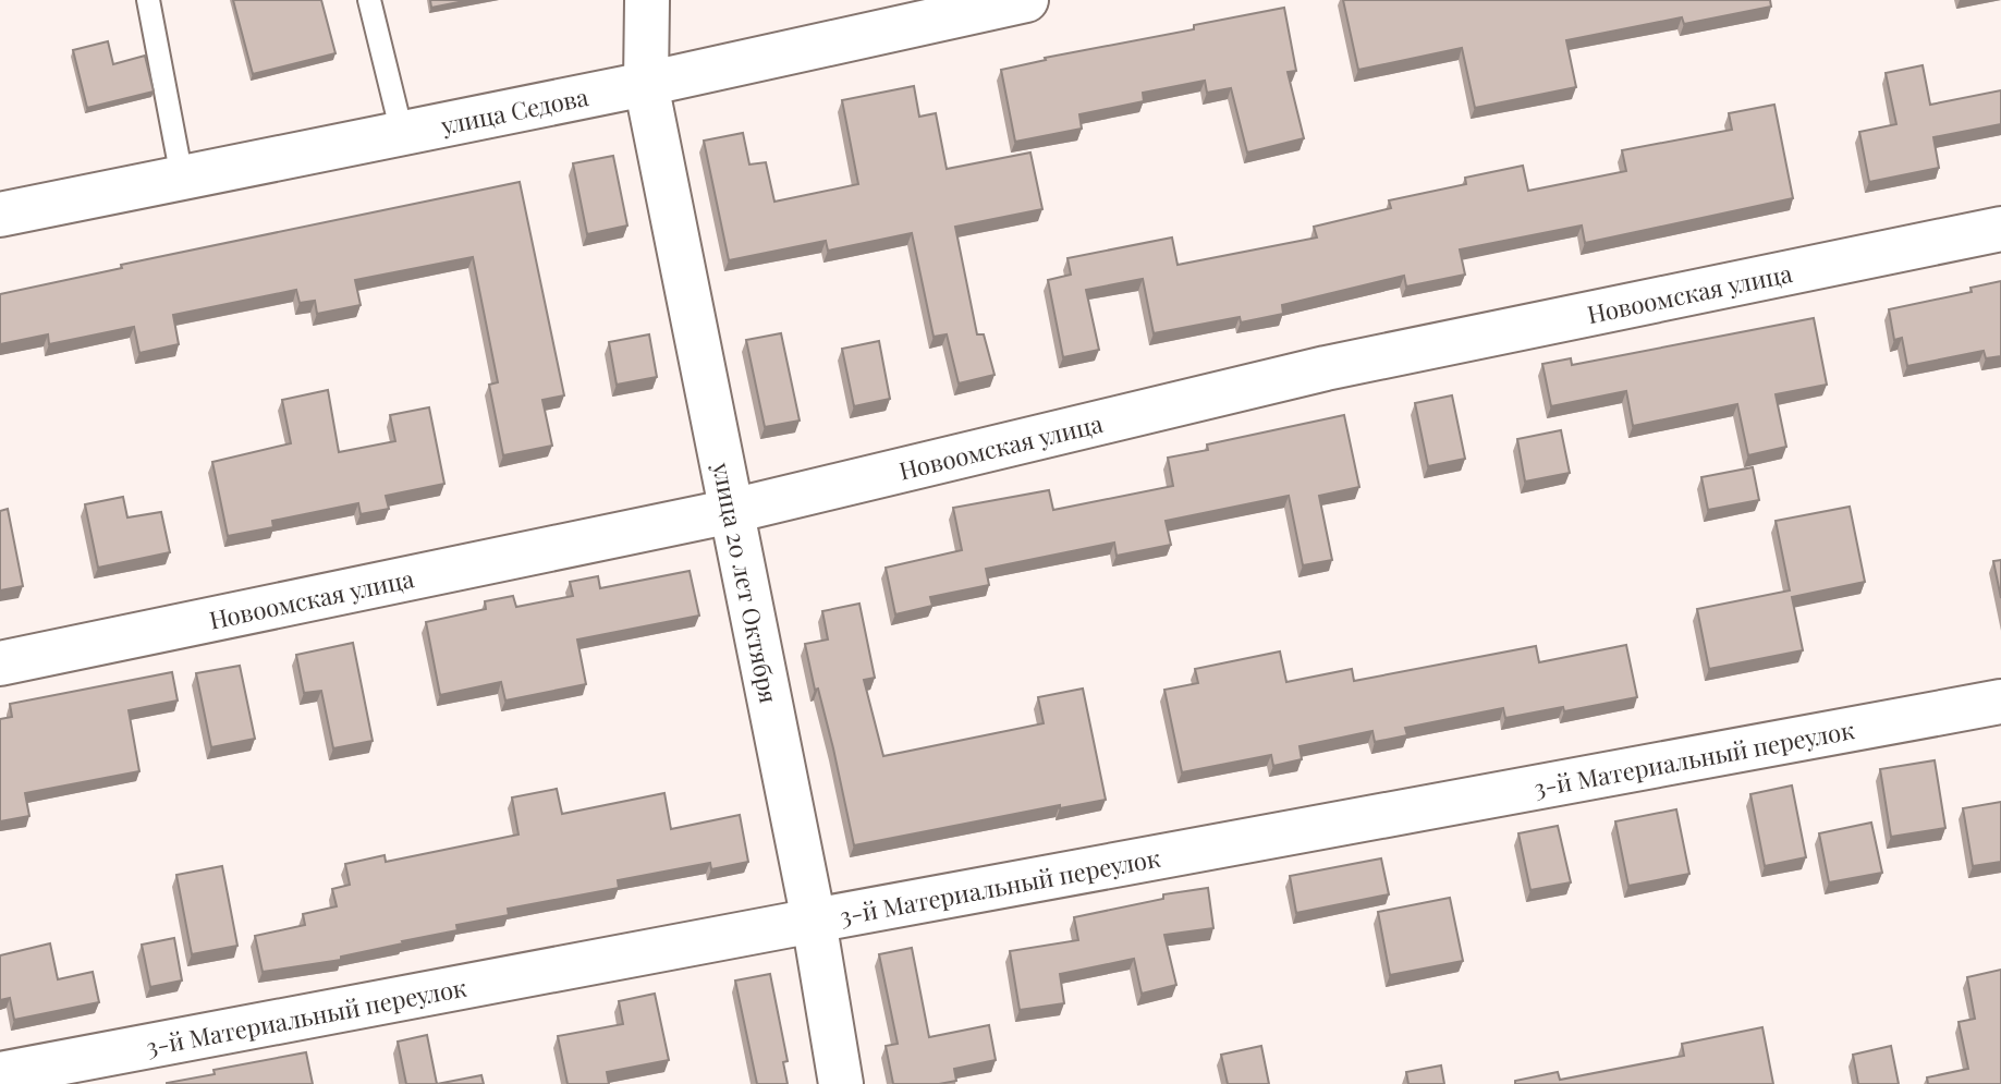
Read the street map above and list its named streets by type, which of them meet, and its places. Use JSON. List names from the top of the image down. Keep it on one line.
{"streets":{"street":["улица Седова","Новоомская улица","улица 20 лет Октября","3-й Материальный переулок"]},"crossings":[["улица Седова","улица 20 лет Октября"],["Новоомская улица","улица 20 лет Октября"],["улица 20 лет Октября","3-й Материальный переулок"]]}
